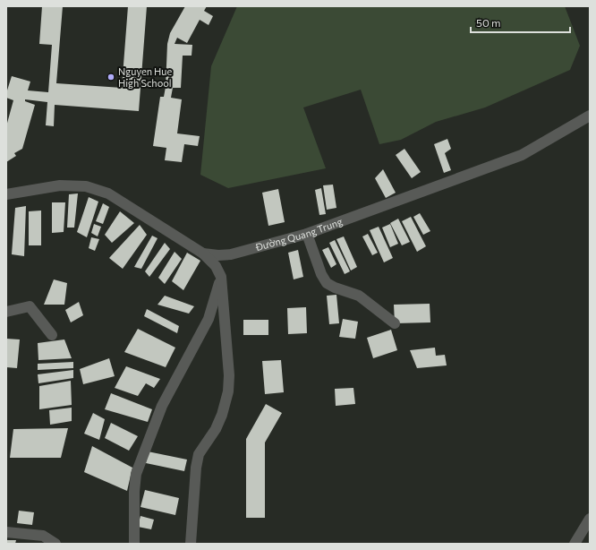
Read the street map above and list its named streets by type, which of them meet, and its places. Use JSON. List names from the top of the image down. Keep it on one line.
{"streets":{"street":["Đường Quang Trung"]},"places":["Nguyen Hue High School"],"scale_bar":"50 m"}
